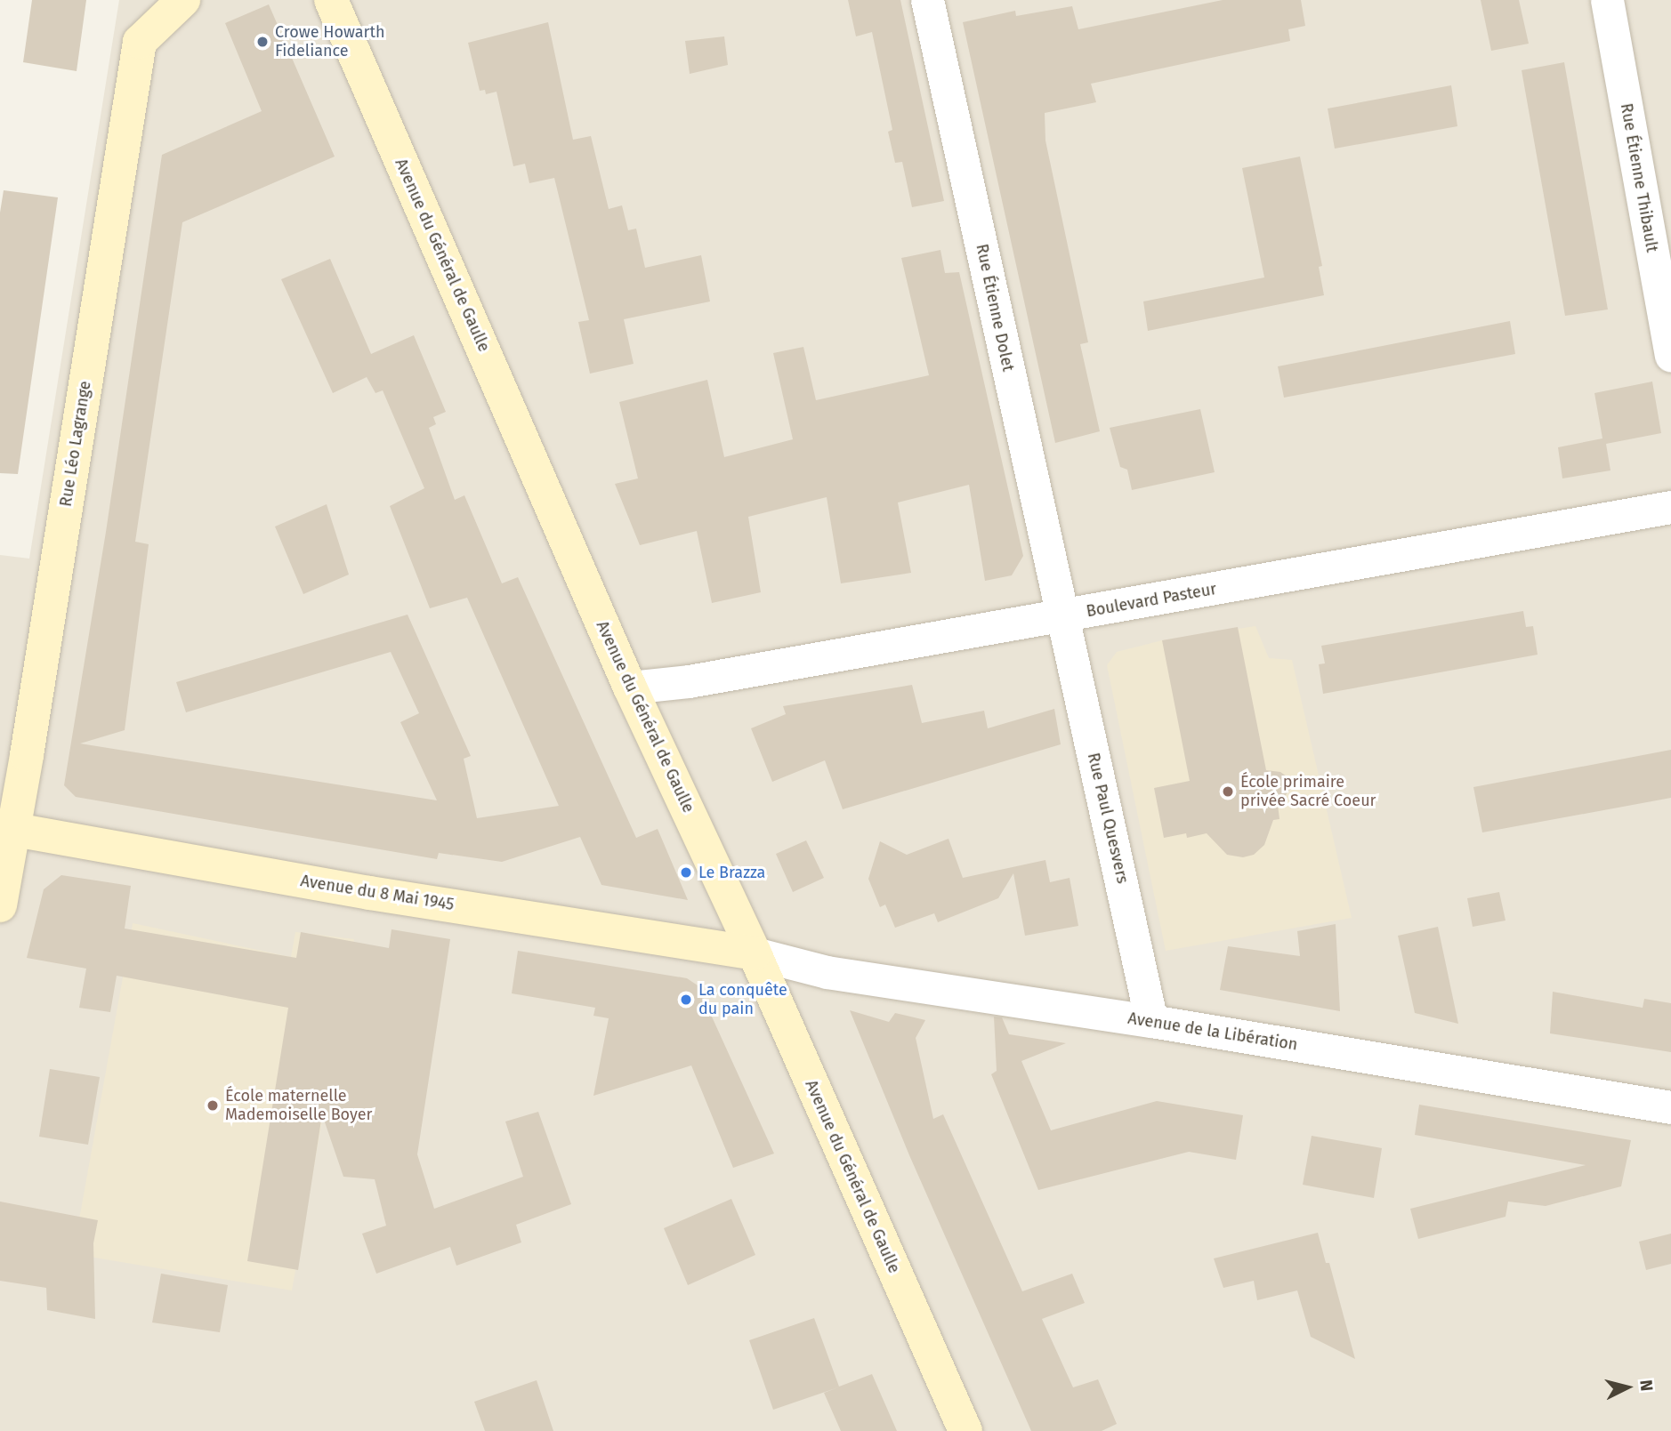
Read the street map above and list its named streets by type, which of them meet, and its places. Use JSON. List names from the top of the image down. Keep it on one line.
{"streets":{"main road":["Avenue du Général de Gaulle","Rue Léo Lagrange","Avenue du 8 Mai 1945"],"street":["Rue Étienne Thibault","Rue Étienne Dolet","Boulevard Pasteur","Rue Paul Quesvers","Avenue de la Libération"]},"crossings":[["Avenue du Général de Gaulle","Boulevard Pasteur"],["Avenue du Général de Gaulle","Avenue du 8 Mai 1945"],["Avenue du Général de Gaulle","Avenue de la Libération"],["Rue Étienne Dolet","Boulevard Pasteur"],["Rue Étienne Dolet","Rue Paul Quesvers"],["Rue Léo Lagrange","Avenue du 8 Mai 1945"],["Boulevard Pasteur","Rue Paul Quesvers"],["Rue Paul Quesvers","Avenue de la Libération"],["Avenue du 8 Mai 1945","Avenue de la Libération"]],"places":["Crowe Howarth Fideliance","École primaire privée Sacré Coeur","Le Brazza","La conquête du pain","École maternelle Mademoiselle Boyer"],"north":"right"}
